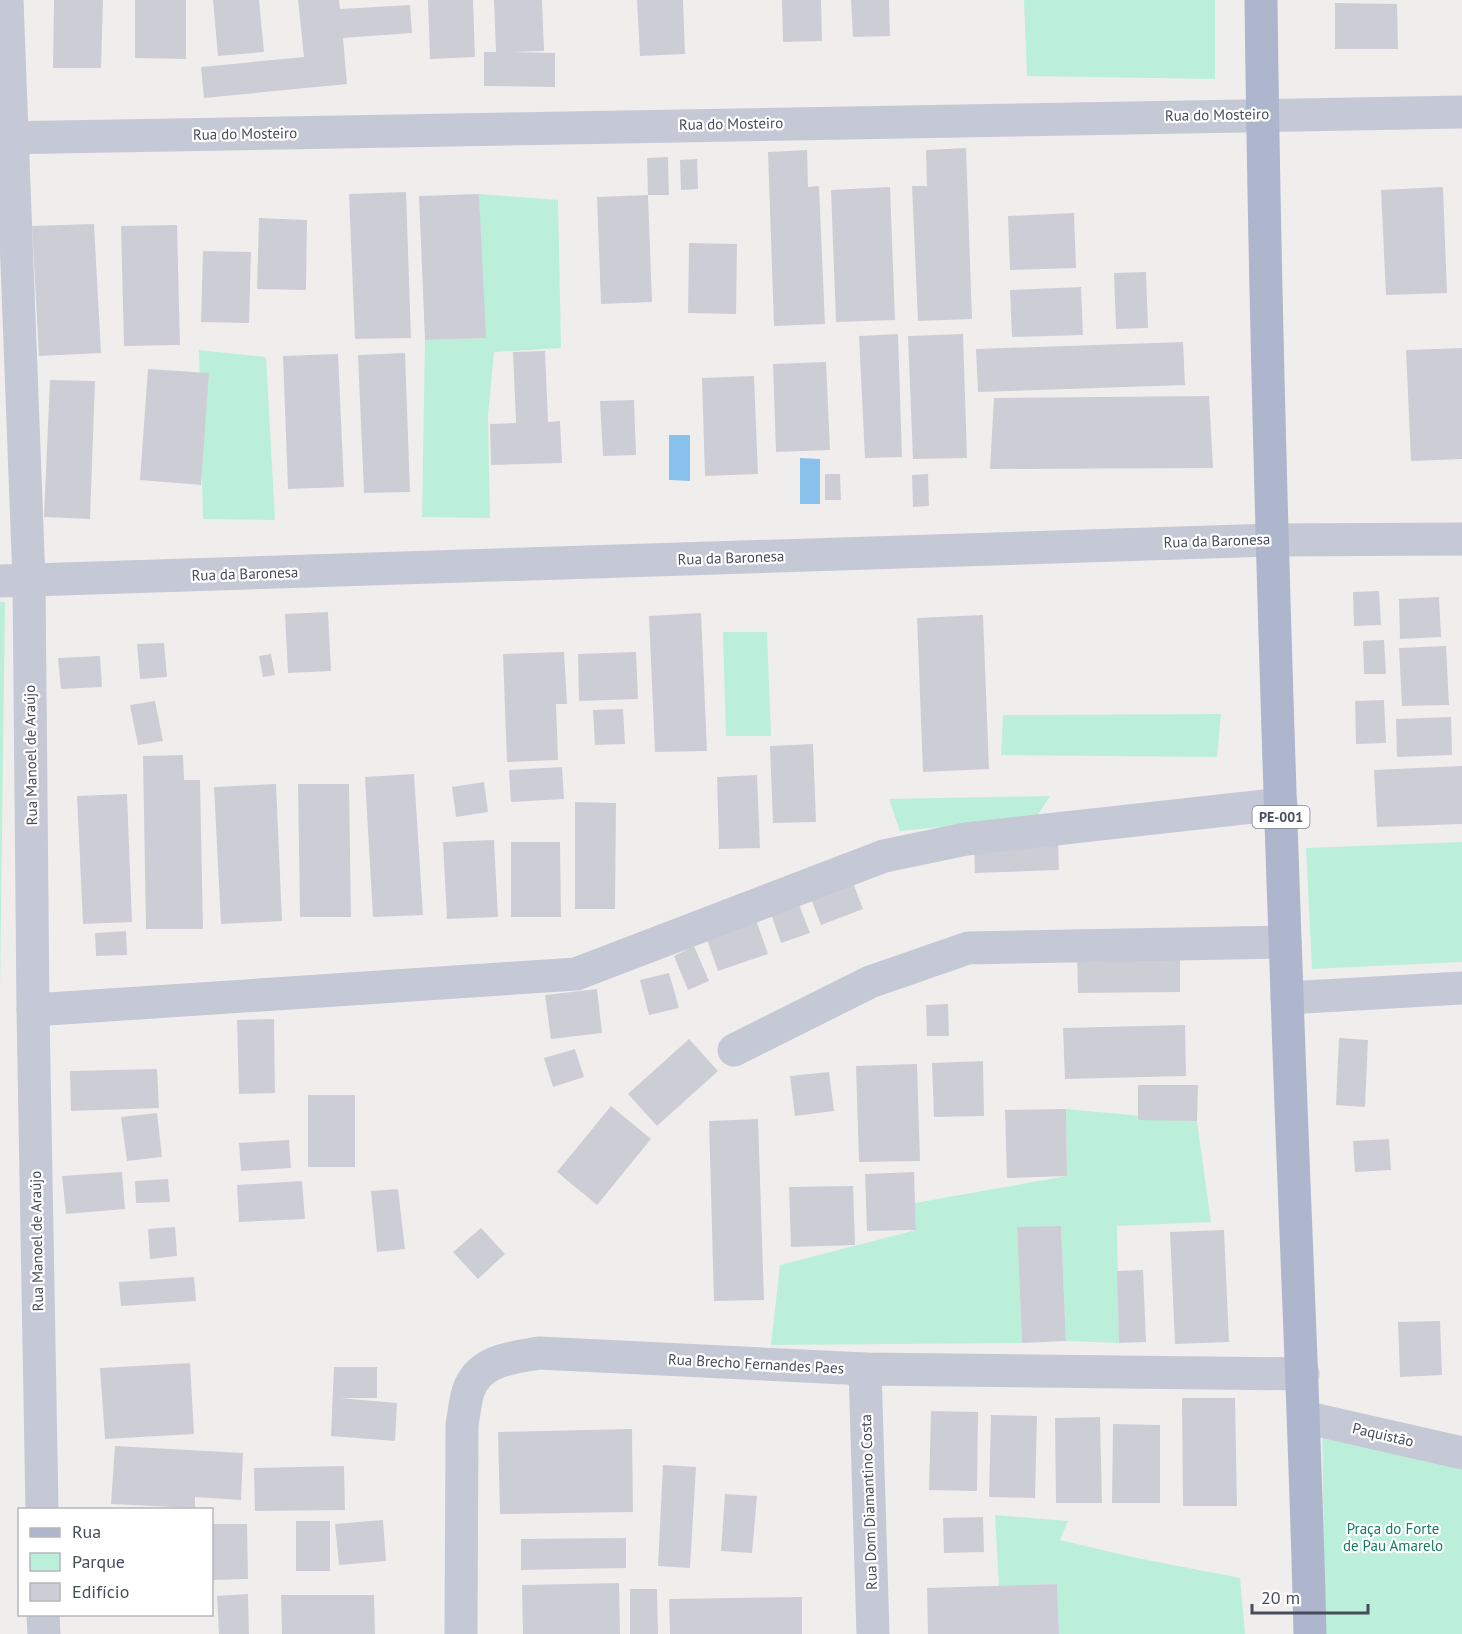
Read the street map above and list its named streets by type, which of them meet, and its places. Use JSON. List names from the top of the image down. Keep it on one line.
{"streets":{"main road":["PE-001"],"street":["Rua do Mosteiro","Rua da Baronesa","Rua Manoel de Araújo","Rua Brecho Fernandes Paes","Paquistão","Rua Dom Diamantino Costa"]},"crossings":[["Rua do Mosteiro","Rua Manoel de Araújo"],["Rua do Mosteiro","PE-001"],["Rua da Baronesa","Rua Manoel de Araújo"],["Rua da Baronesa","PE-001"],["PE-001","Rua Brecho Fernandes Paes"],["PE-001","Paquistão"],["Rua Brecho Fernandes Paes","Rua Dom Diamantino Costa"]],"parks":["Praça do Forte de Pau Amarelo"],"legend":["Rua","Parque","Edifício"],"scale_bar":"20 m"}
